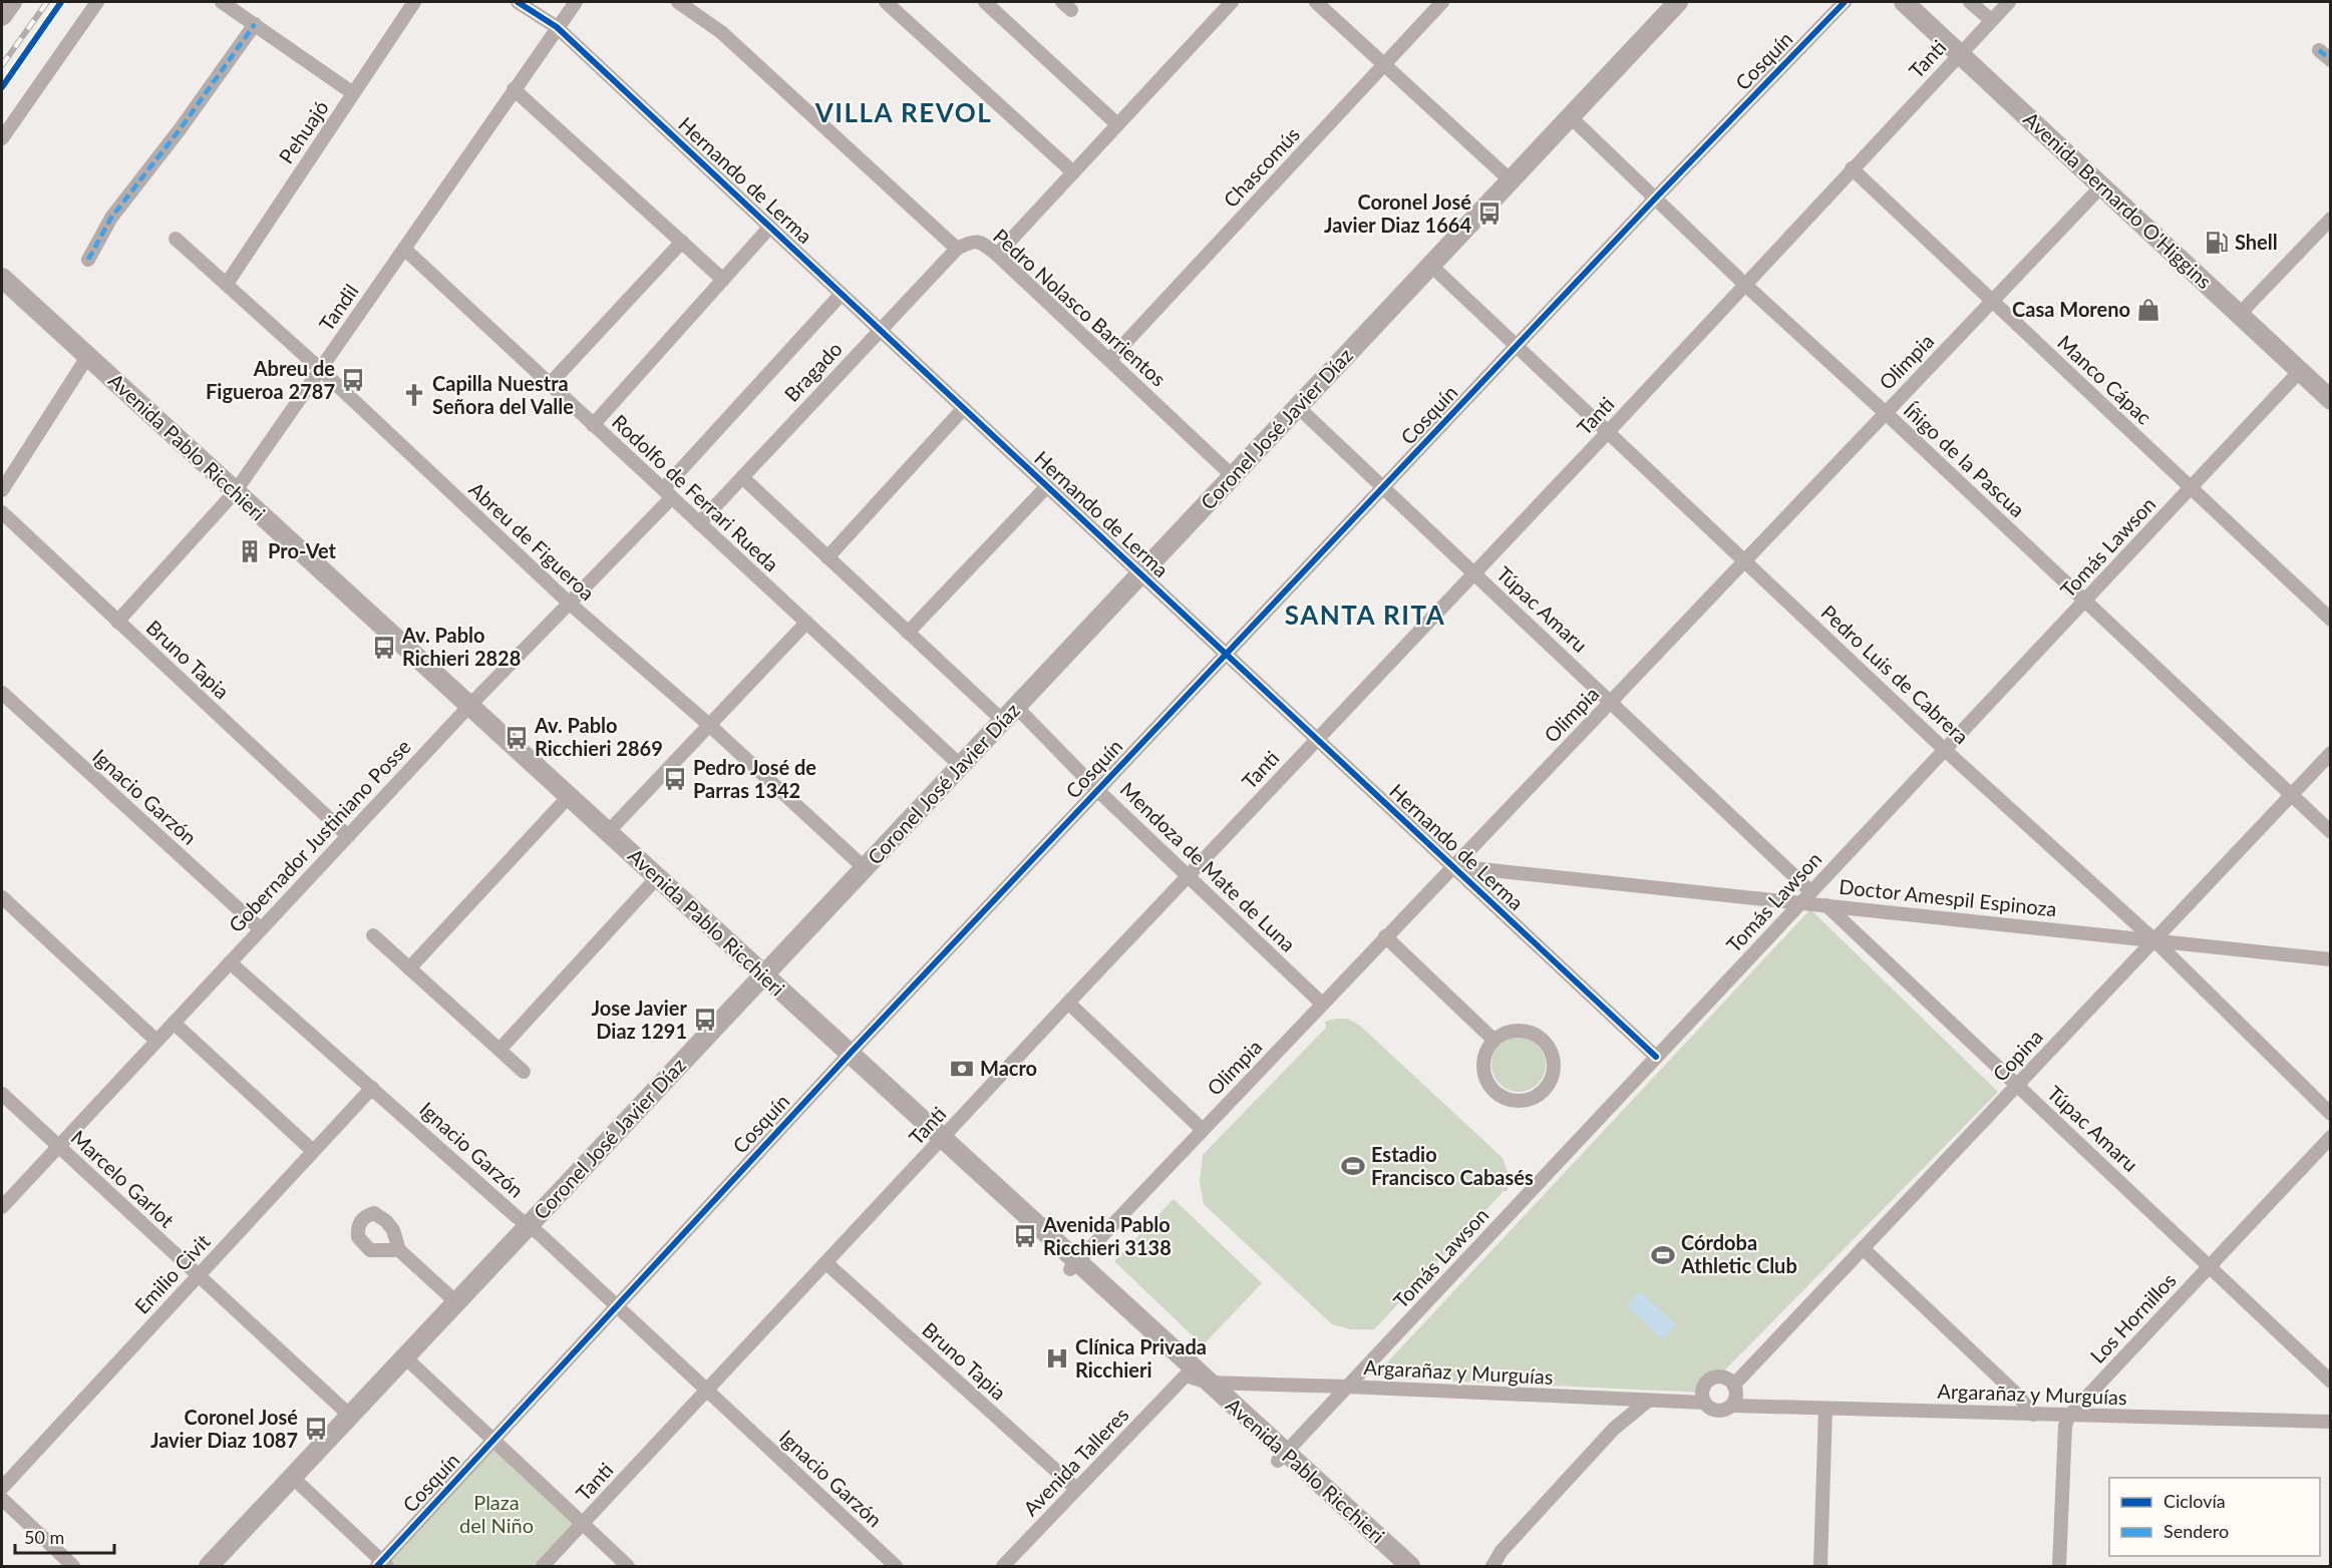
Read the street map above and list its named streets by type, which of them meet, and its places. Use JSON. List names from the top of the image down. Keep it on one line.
{"streets":{"main road":["Avenida Bernardo O'Higgins","Coronel José Javier Díaz","Avenida Pablo Ricchieri"],"street":["Tanti","Cosquín","Pehuajó","Chascomús","Hernando de Lerma","Tandil","Pedro Nolasco Barrientos","Olimpia","Bragado","Manco Cápac","Íñigo de la Pascua","Rodolfo de Ferrari Rueda","Abreu de Figueroa","Tomás Lawson","Túpac Amaru","Bruno Tapia","Pedro Luis de Cabrera","Ignacio Garzón","Gobernador Justiniano Posse","Mendoza de Mate de Luna","Doctor Amespil Espinoza","Copina","Marcelo Garlot","Emilio Civit","Los Hornillos","Argarañaz y Murguías","Avenida Talleres"]},"crossings":[["Tanti","Hernando de Lerma"],["Tanti","Avenida Bernardo O'Higgins"],["Tanti","Manco Cápac"],["Tanti","Avenida Pablo Ricchieri"],["Tanti","Íñigo de la Pascua"],["Tanti","Túpac Amaru"],["Tanti","Bruno Tapia"],["Tanti","Pedro Luis de Cabrera"],["Tanti","Ignacio Garzón"],["Tanti","Mendoza de Mate de Luna"],["Cosquín","Hernando de Lerma"],["Cosquín","Avenida Pablo Ricchieri"],["Cosquín","Íñigo de la Pascua"],["Cosquín","Túpac Amaru"],["Cosquín","Pedro Luis de Cabrera"],["Cosquín","Ignacio Garzón"],["Cosquín","Mendoza de Mate de Luna"],["Pehuajó","Abreu de Figueroa"],["Chascomús","Pedro Nolasco Barrientos"],["Hernando de Lerma","Tandil"],["Hernando de Lerma","Olimpia"],["Hernando de Lerma","Bragado"],["Hernando de Lerma","Coronel José Javier Díaz"],["Hernando de Lerma","Tomás Lawson"],["Hernando de Lerma","Gobernador Justiniano Posse"],["Hernando de Lerma","Doctor Amespil Espinoza"],["Avenida Bernardo O'Higgins","Olimpia"],["Avenida Bernardo O'Higgins","Tomás Lawson"],["Tandil","Avenida Pablo Ricchieri"],["Tandil","Rodolfo de Ferrari Rueda"],["Tandil","Abreu de Figueroa"],["Tandil","Bruno Tapia"],["Pedro Nolasco Barrientos","Bragado"],["Pedro Nolasco Barrientos","Coronel José Javier Díaz"],["Olimpia","Manco Cápac"],["Olimpia","Avenida Pablo Ricchieri"],["Olimpia","Íñigo de la Pascua"],["Olimpia","Túpac Amaru"],["Olimpia","Pedro Luis de Cabrera"],["Olimpia","Mendoza de Mate de Luna"],["Olimpia","Doctor Amespil Espinoza"],["Bragado","Rodolfo de Ferrari Rueda"],["Bragado","Mendoza de Mate de Luna"],["Manco Cápac","Tomás Lawson"],["Coronel José Javier Díaz","Avenida Pablo Ricchieri"],["Coronel José Javier Díaz","Íñigo de la Pascua"],["Coronel José Javier Díaz","Rodolfo de Ferrari Rueda"],["Coronel José Javier Díaz","Abreu de Figueroa"],["Coronel José Javier Díaz","Túpac Amaru"],["Coronel José Javier Díaz","Pedro Luis de Cabrera"],["Coronel José Javier Díaz","Ignacio Garzón"],["Coronel José Javier Díaz","Mendoza de Mate de Luna"],["Coronel José Javier Díaz","Marcelo Garlot"],["Avenida Pablo Ricchieri","Tomás Lawson"],["Avenida Pablo Ricchieri","Gobernador Justiniano Posse"],["Avenida Pablo Ricchieri","Argarañaz y Murguías"],["Avenida Pablo Ricchieri","Avenida Talleres"],["Íñigo de la Pascua","Tomás Lawson"],["Íñigo de la Pascua","Copina"],["Rodolfo de Ferrari Rueda","Gobernador Justiniano Posse"],["Abreu de Figueroa","Gobernador Justiniano Posse"],["Tomás Lawson","Túpac Amaru"],["Tomás Lawson","Pedro Luis de Cabrera"],["Tomás Lawson","Doctor Amespil Espinoza"],["Tomás Lawson","Argarañaz y Murguías"],["Túpac Amaru","Doctor Amespil Espinoza"],["Túpac Amaru","Copina"],["Túpac Amaru","Los Hornillos"],["Bruno Tapia","Gobernador Justiniano Posse"],["Bruno Tapia","Avenida Talleres"],["Pedro Luis de Cabrera","Doctor Amespil Espinoza"],["Pedro Luis de Cabrera","Copina"],["Ignacio Garzón","Gobernador Justiniano Posse"],["Ignacio Garzón","Emilio Civit"],["Gobernador Justiniano Posse","Marcelo Garlot"],["Doctor Amespil Espinoza","Copina"],["Copina","Argarañaz y Murguías"],["Marcelo Garlot","Emilio Civit"],["Los Hornillos","Argarañaz y Murguías"]],"districts":["VILLA REVOL","SANTA RITA"],"parks":["Plaza del Niño"],"places":{"bus stop":["Coronel José Javier Diaz 1664","Abreu de Figueroa 2787","Av. Pablo Richieri 2828","Av. Pablo Ricchieri 2869","Pedro José de Parras 1342","Jose Javier Diaz 1291","Avenida Pablo Ricchieri 3138","Coronel José Javier Diaz 1087"],"fuel station":["Shell"],"shop":["Casa Moreno"],"church":["Capilla Nuestra Señora del Valle"],"building":["Pro-Vet"],"bank":["Macro"],"sports":["Estadio Francisco Cabasés","Córdoba Athletic Club"],"hospital":["Clínica Privada Ricchieri"]},"legend":["Ciclovía","Sendero"],"scale_bar":"50 m"}
